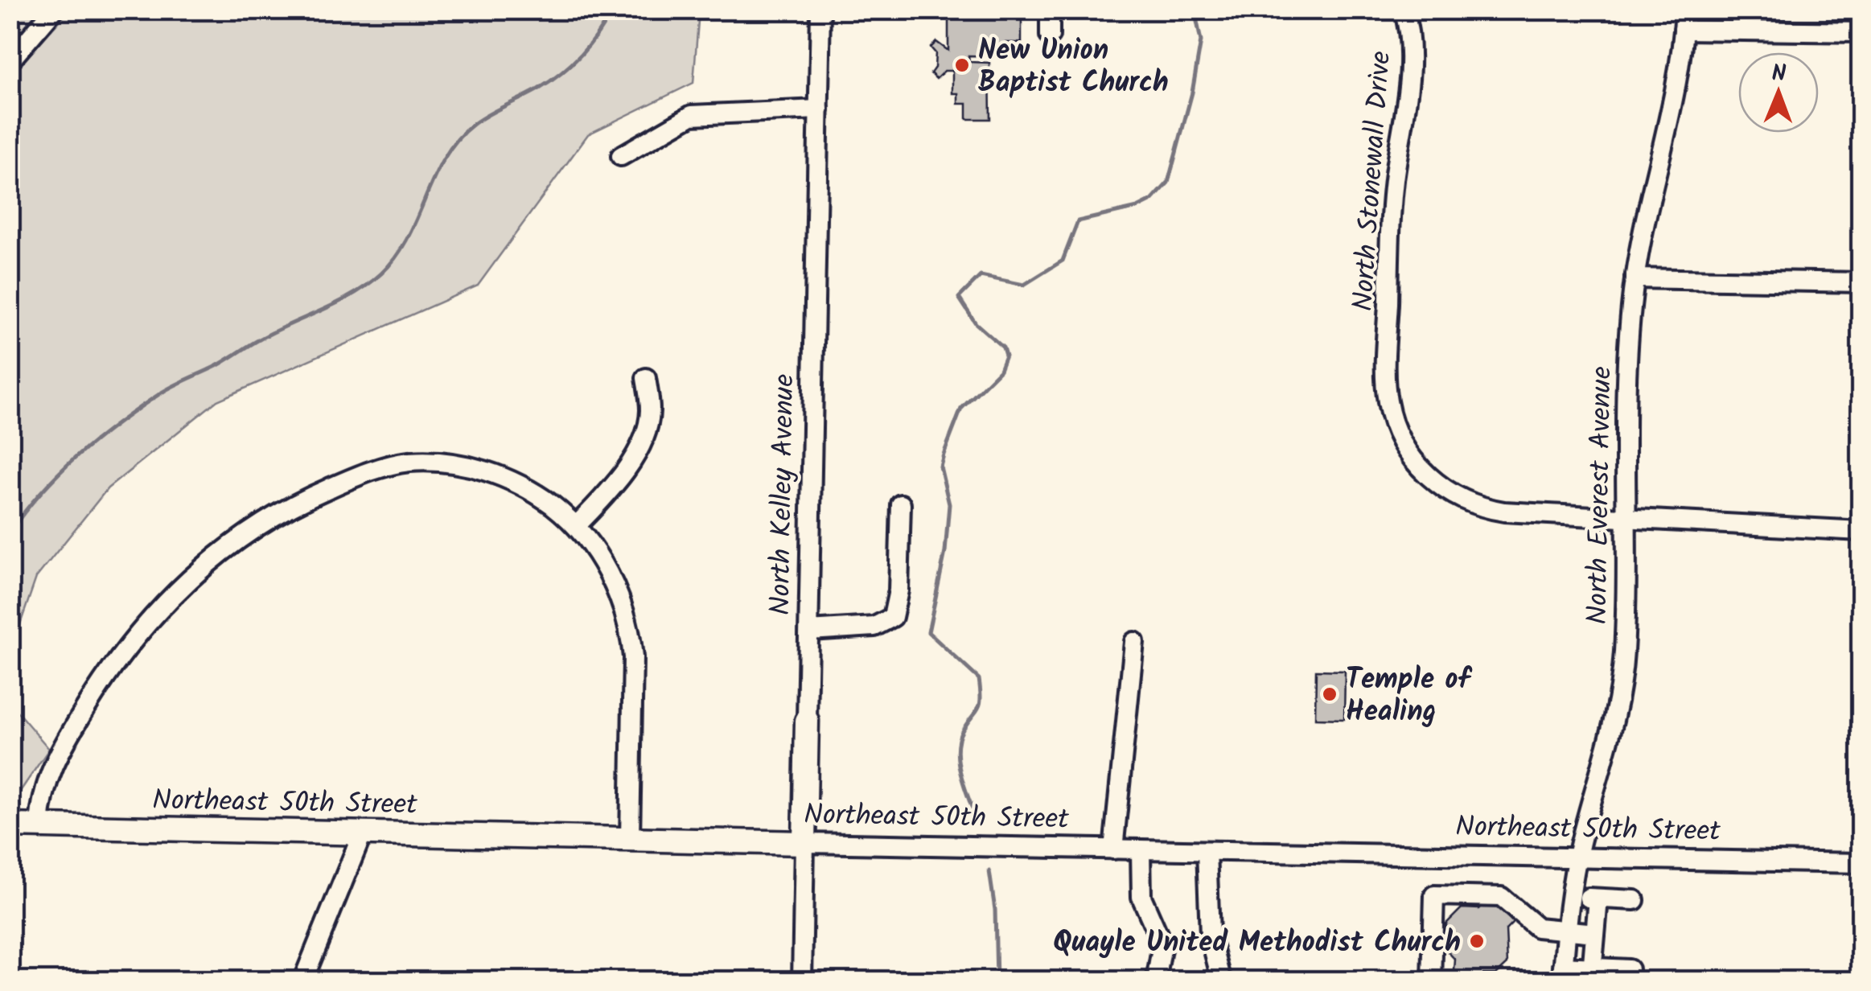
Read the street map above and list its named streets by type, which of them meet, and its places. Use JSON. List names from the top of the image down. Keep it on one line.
{"streets":{"main road":["North Kelley Avenue","Northeast 50th Street"],"street":["North Stonewall Drive","North Everest Avenue"]},"crossings":[["North Stonewall Drive","North Everest Avenue"],["North Kelley Avenue","Northeast 50th Street"],["North Everest Avenue","Northeast 50th Street"]],"places":["New Union Baptist Church","Temple of Healing","Quayle United Methodist Church"],"north":"top"}
